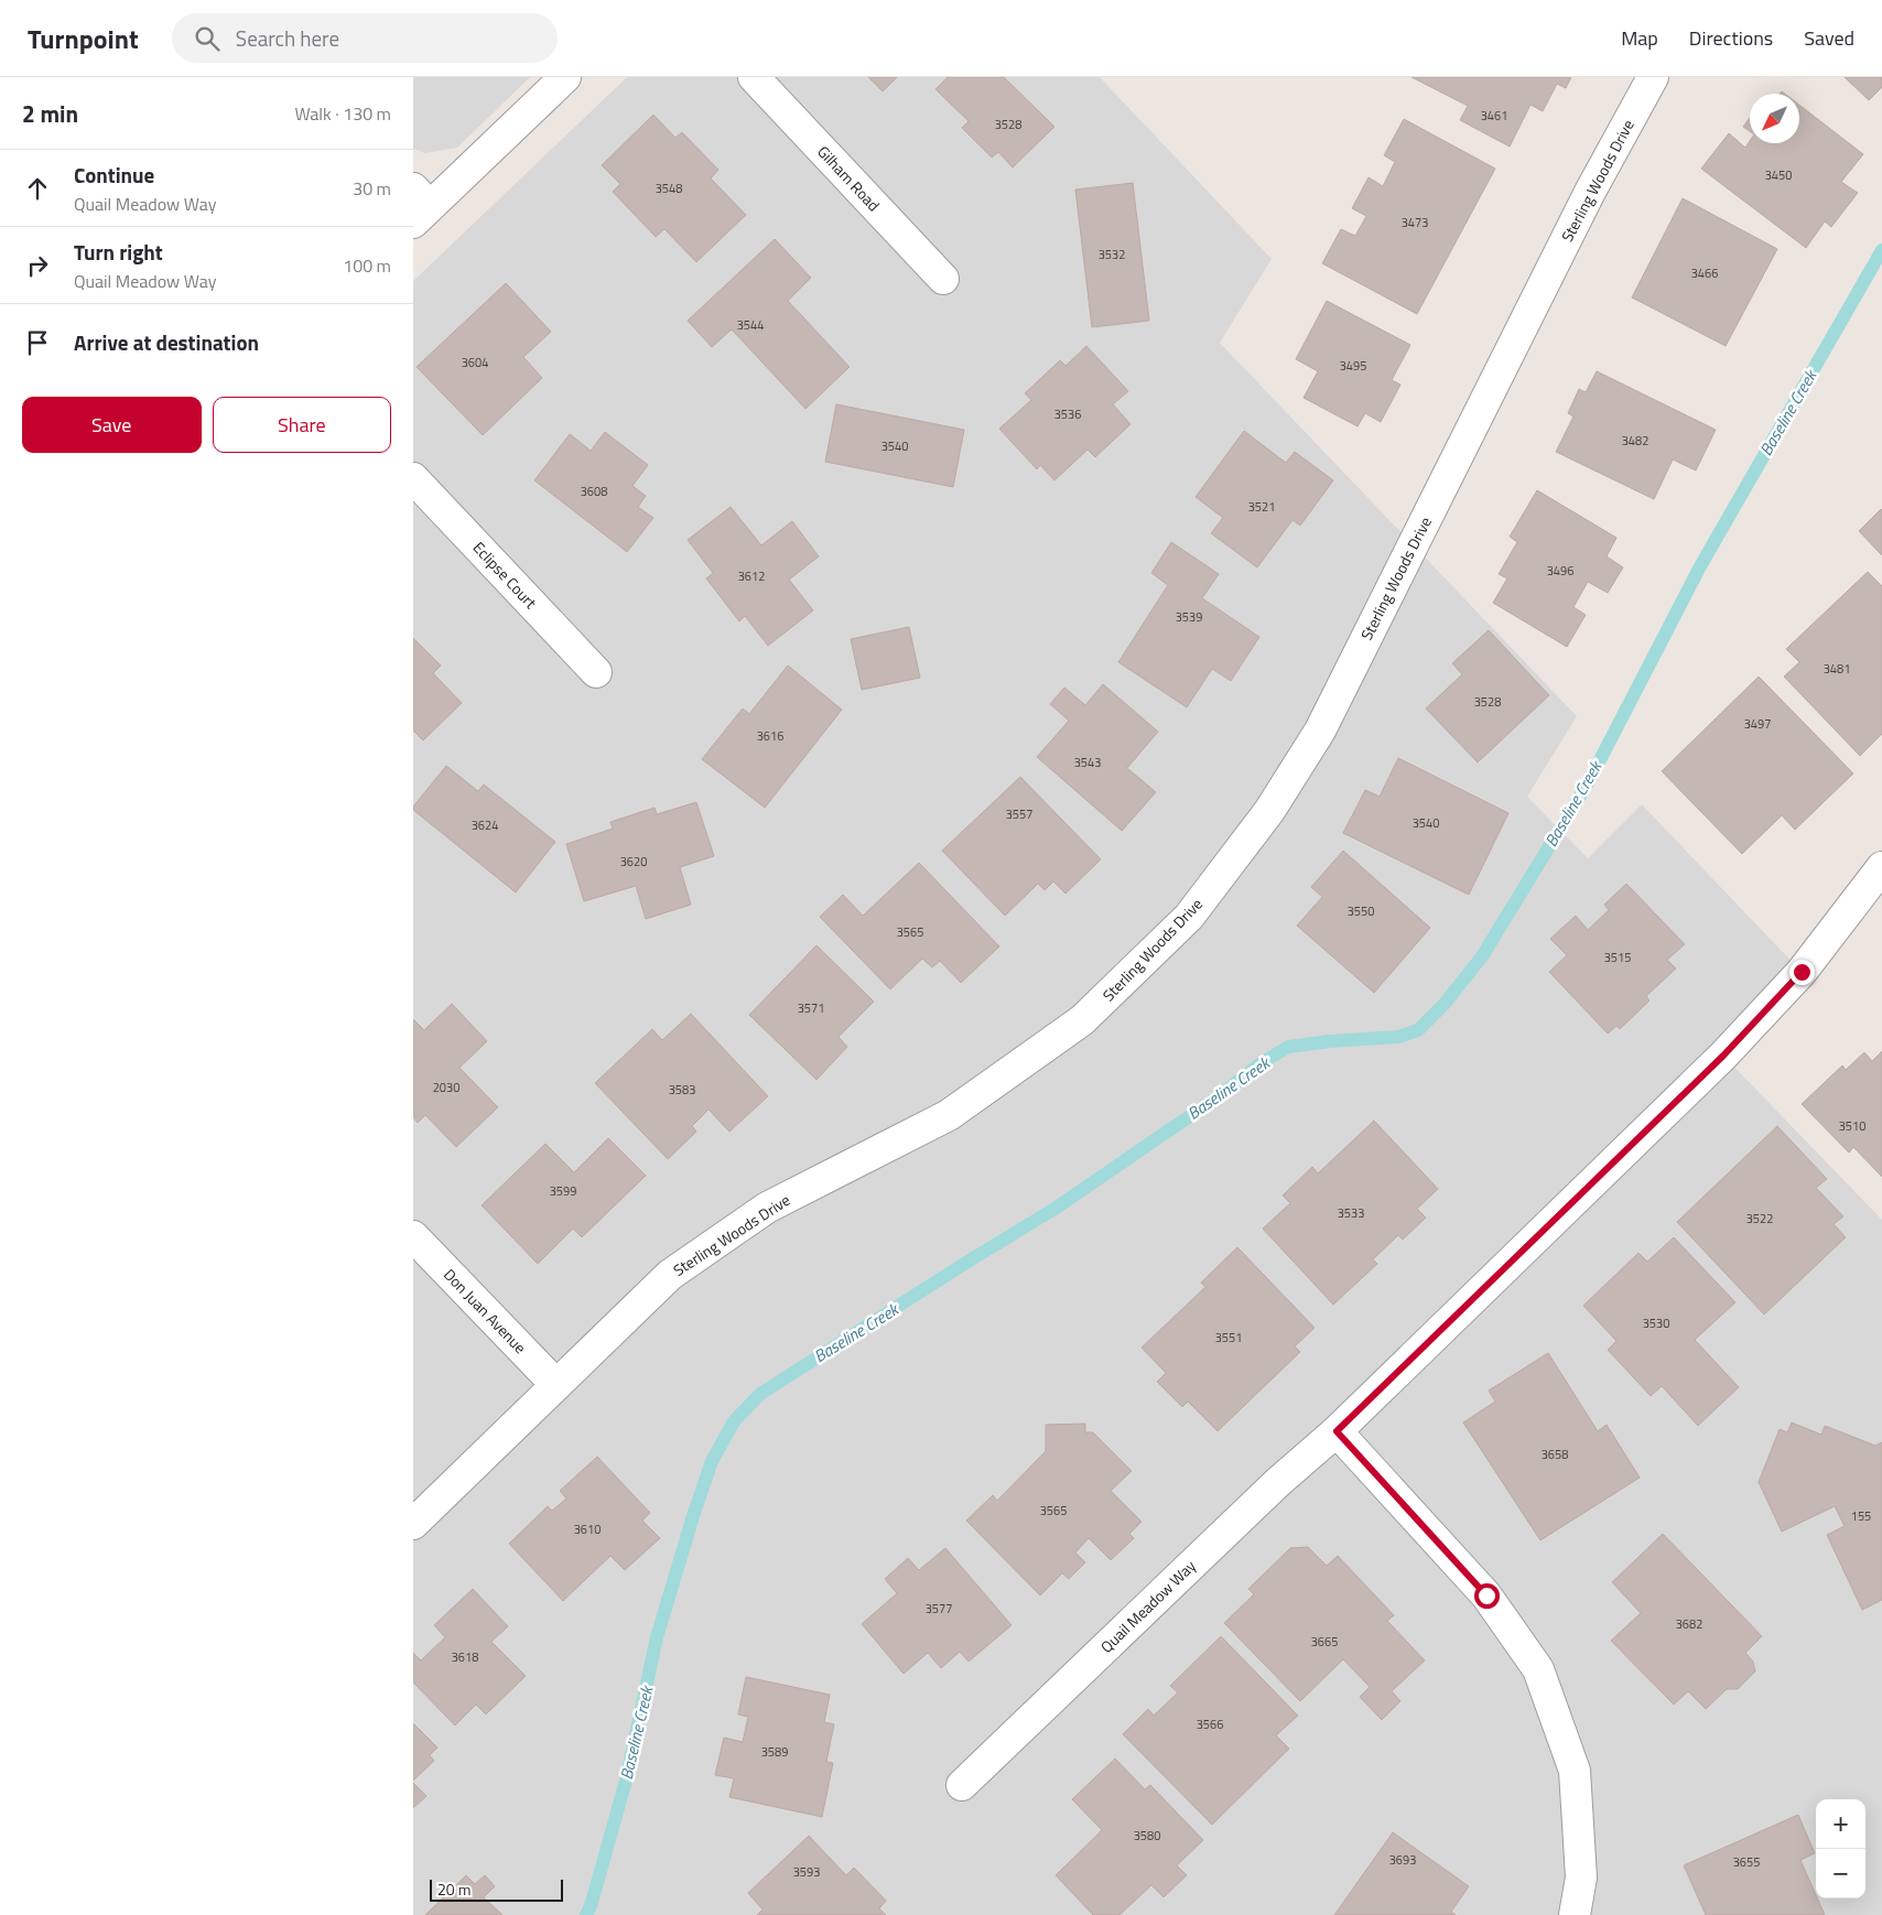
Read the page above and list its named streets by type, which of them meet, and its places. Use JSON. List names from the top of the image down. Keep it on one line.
{"streets":{"street":["Gilham Road","Sterling Woods Drive","Eclipse Court","Don Juan Avenue","Quail Meadow Way"]},"crossings":[["Sterling Woods Drive","Don Juan Avenue"]],"water":["Baseline Creek"],"house_numbers":["3461","3528","3450","3548","3473","3532","3466","3544","3604","3495","3536","3482","3540","3608","3521","3496","3612","3539","3481","3528","3497","3616","3543","3557","3540","3624","3620","3550","3565","3515","3571","2030","3583","3510","3599","3533","3522","3530","3551","3658","3565","155","3610","3577","3682","3665","3618","3566","3589","3580","3693","3655","3593"],"scale_bar":"20 m","north":"bottom left","page":{"header":"Turnpoint","search":"Search here","nav":["Map","Directions","Saved"],"heading":["2 min","Walk · 130 m"],"list":[["Continue","Quail Meadow Way","30 m"],["Turn right","Quail Meadow Way","100 m"],"Arrive at destination"],"buttons":["Save","Share"],"map_buttons":["+","−"],"scale":"20 m"}}
